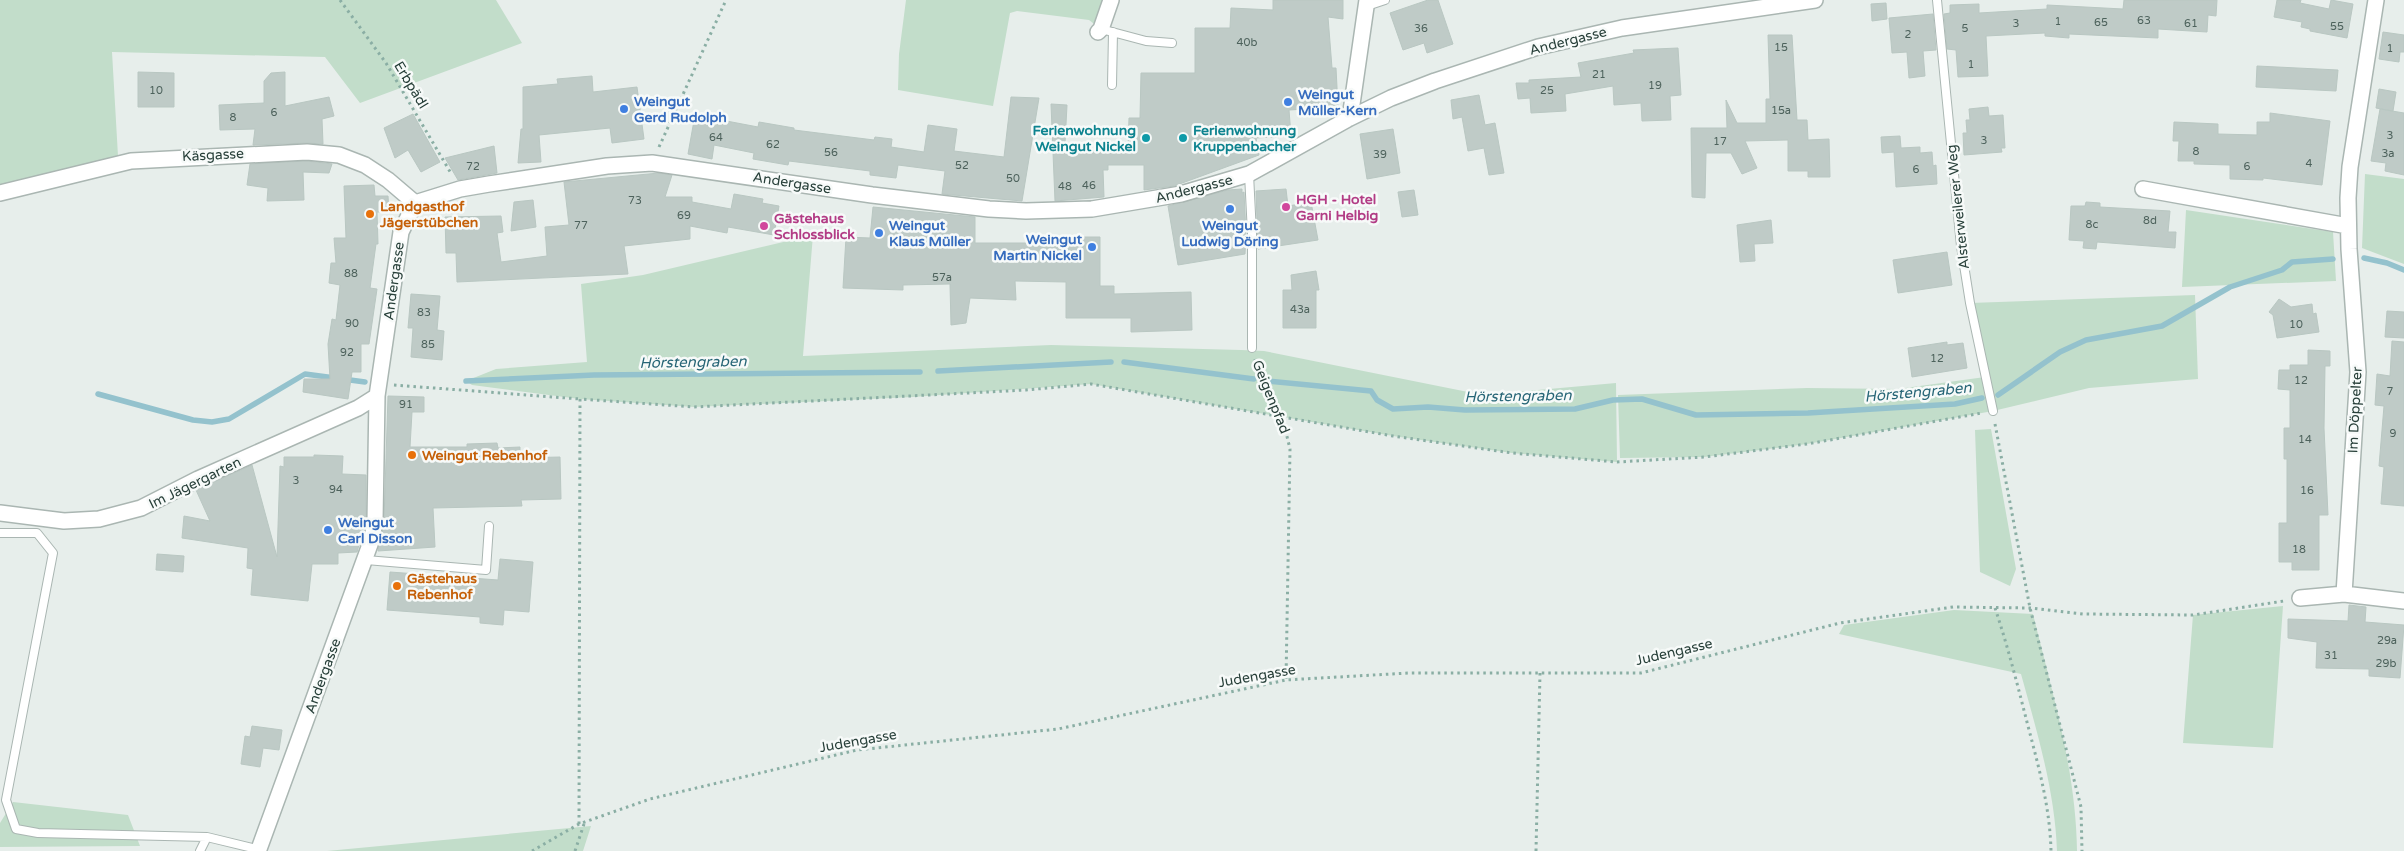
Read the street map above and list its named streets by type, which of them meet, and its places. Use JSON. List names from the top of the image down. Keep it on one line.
{"streets":{"street":["Andergasse","Käsgasse","Im Döppelter","Im Jägergarten"],"lane":["Alsterweilerer Weg","Geigenpfad"],"path":["Erbpädl","Judengasse"]},"crossings":[["Andergasse","Käsgasse"],["Andergasse","Geigenpfad"],["Andergasse","Im Jägergarten"],["Geigenpfad","Judengasse"]],"water":["Hörstengraben"],"places":["Weingut Müller-Kern","Weingut Gerd Rudolph","Ferienwohnung Weingut Nickel","Ferienwohnung Kruppenbacher","HGH - Hotel Garni Helbig","Weingut Ludwig Döring","Landgasthof Jägerstübchen","Gästehaus Schlossblick","Weingut Klaus Müller","Weingut Martin Nickel","Weingut Rebenhof","Weingut Carl Disson","Gästehaus Rebenhof"],"house_numbers":["63","1","65","3","61","55","36","5","2","40b","15","1","1","21","19","10","25","15a","6","8","3","64","3","17","62","8","56","3a","39","4","52","72","6","6","50","46","48","73","69","8d","8c","77","88","57a","43a","83","90","10","85","92","12","12","7","91","9","14","3","94","16","18","29a","31","29b"]}
